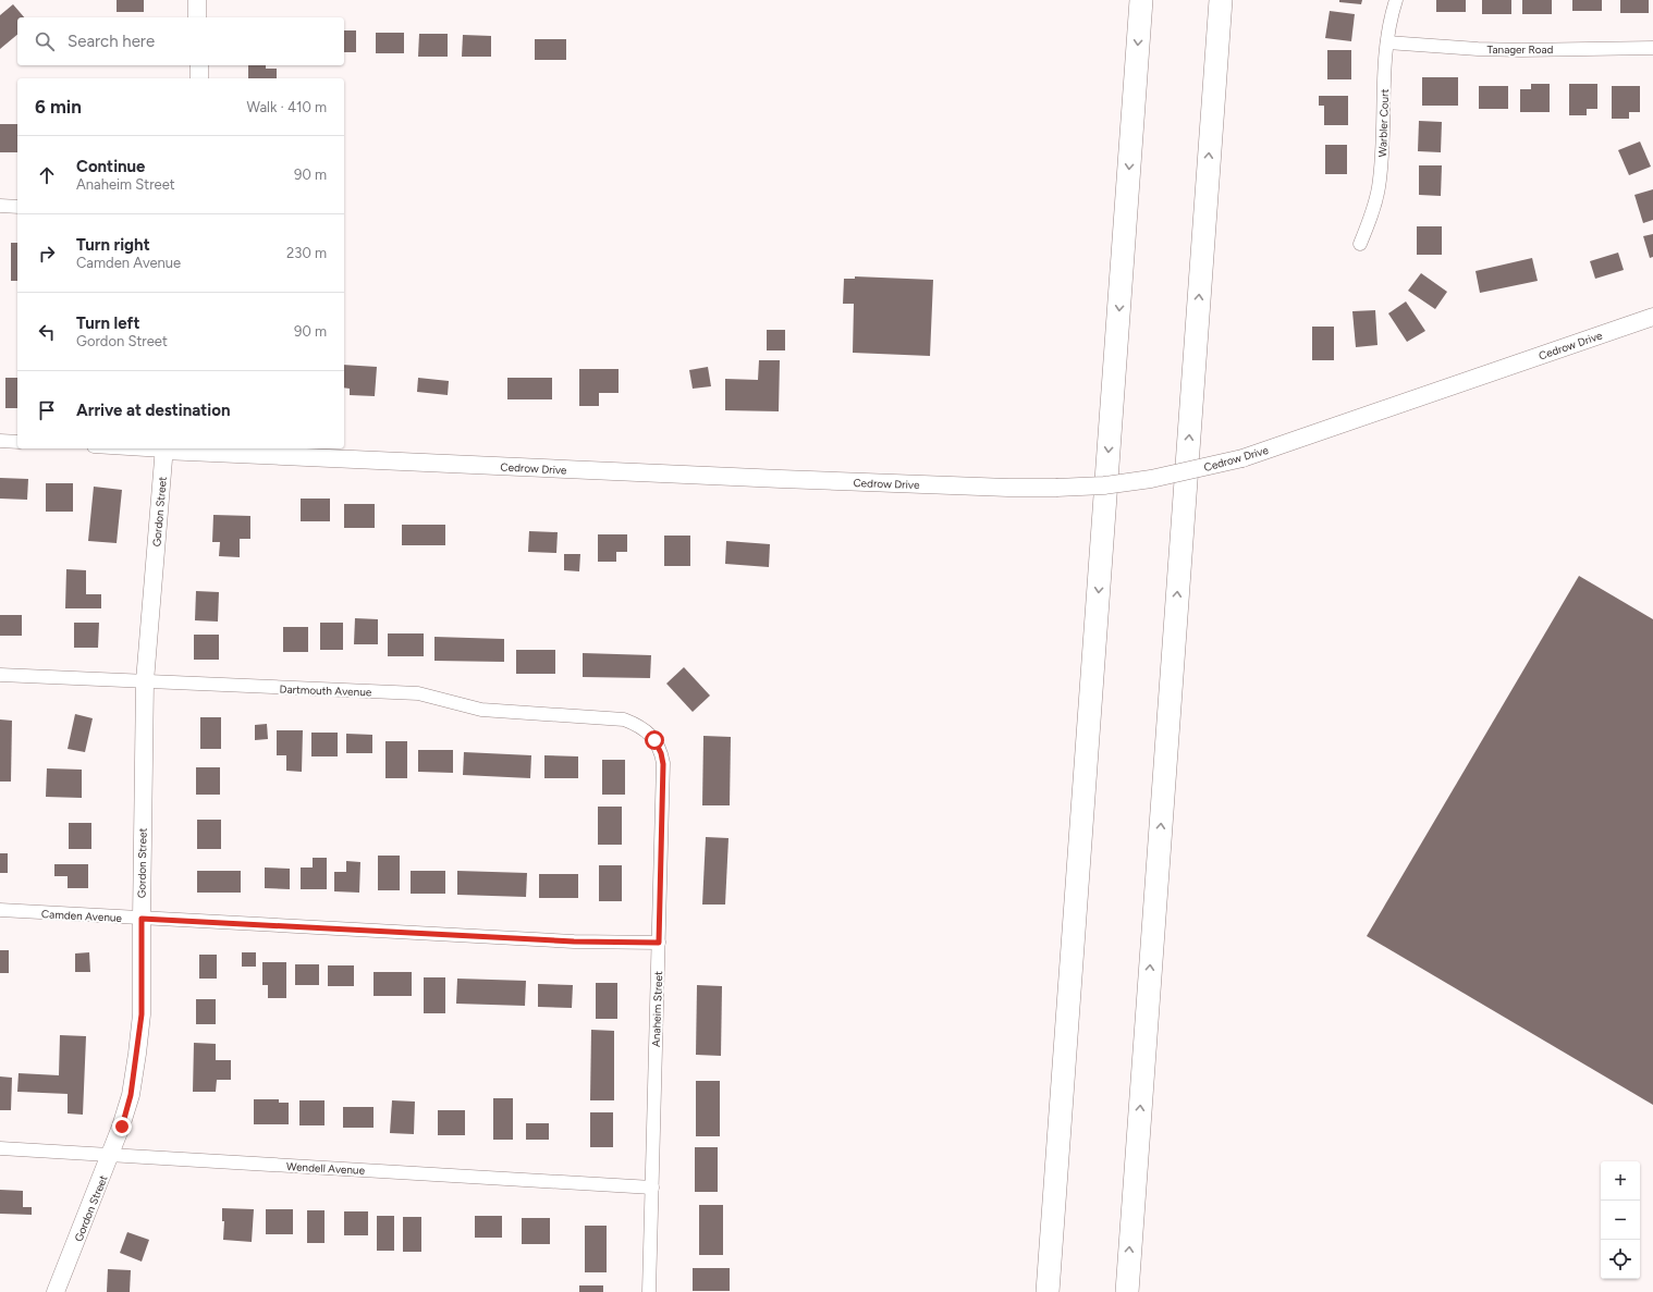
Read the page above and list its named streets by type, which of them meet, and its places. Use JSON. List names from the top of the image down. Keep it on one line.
{"streets":{"street":["Tanager Road","Warbler Court","Cedrow Drive","Gordon Street","Dartmouth Avenue","Camden Avenue","Anaheim Street","Wendell Avenue"]},"crossings":[["Tanager Road","Warbler Court"],["Cedrow Drive","Gordon Street"],["Gordon Street","Dartmouth Avenue"],["Gordon Street","Camden Avenue"],["Gordon Street","Wendell Avenue"],["Dartmouth Avenue","Anaheim Street"],["Camden Avenue","Anaheim Street"],["Anaheim Street","Wendell Avenue"]],"page":{"search":"Search here","heading":["6 min","Walk · 410 m"],"list":[["Continue","Anaheim Street","90 m"],["Turn right","Camden Avenue","230 m"],["Turn left","Gordon Street","90 m"],"Arrive at destination"],"map_buttons":["+","−"]}}
